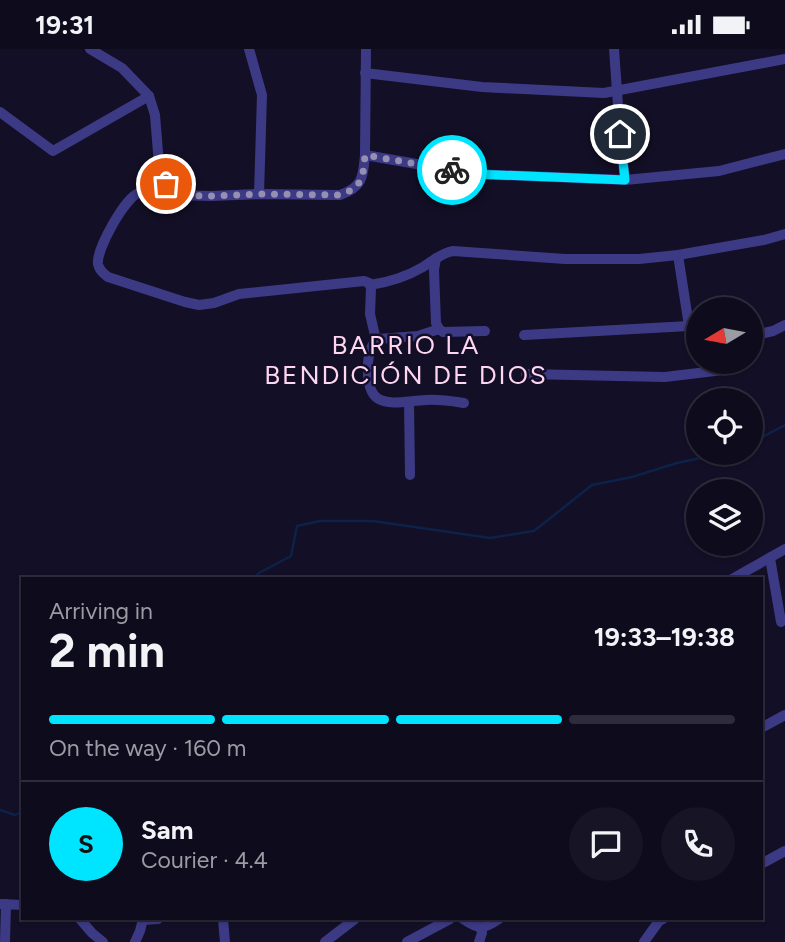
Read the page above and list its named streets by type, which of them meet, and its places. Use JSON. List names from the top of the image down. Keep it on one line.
{"districts":["BARRIO LA BENDICIÓN DE DIOS"],"north":"left","page":{"status":"19:31","heading":["2 min","Arriving in","19:33–19:38"],"panel":["Sam","Courier · 4.4"],"bar":"On the way · 160 m","round":"S"}}
